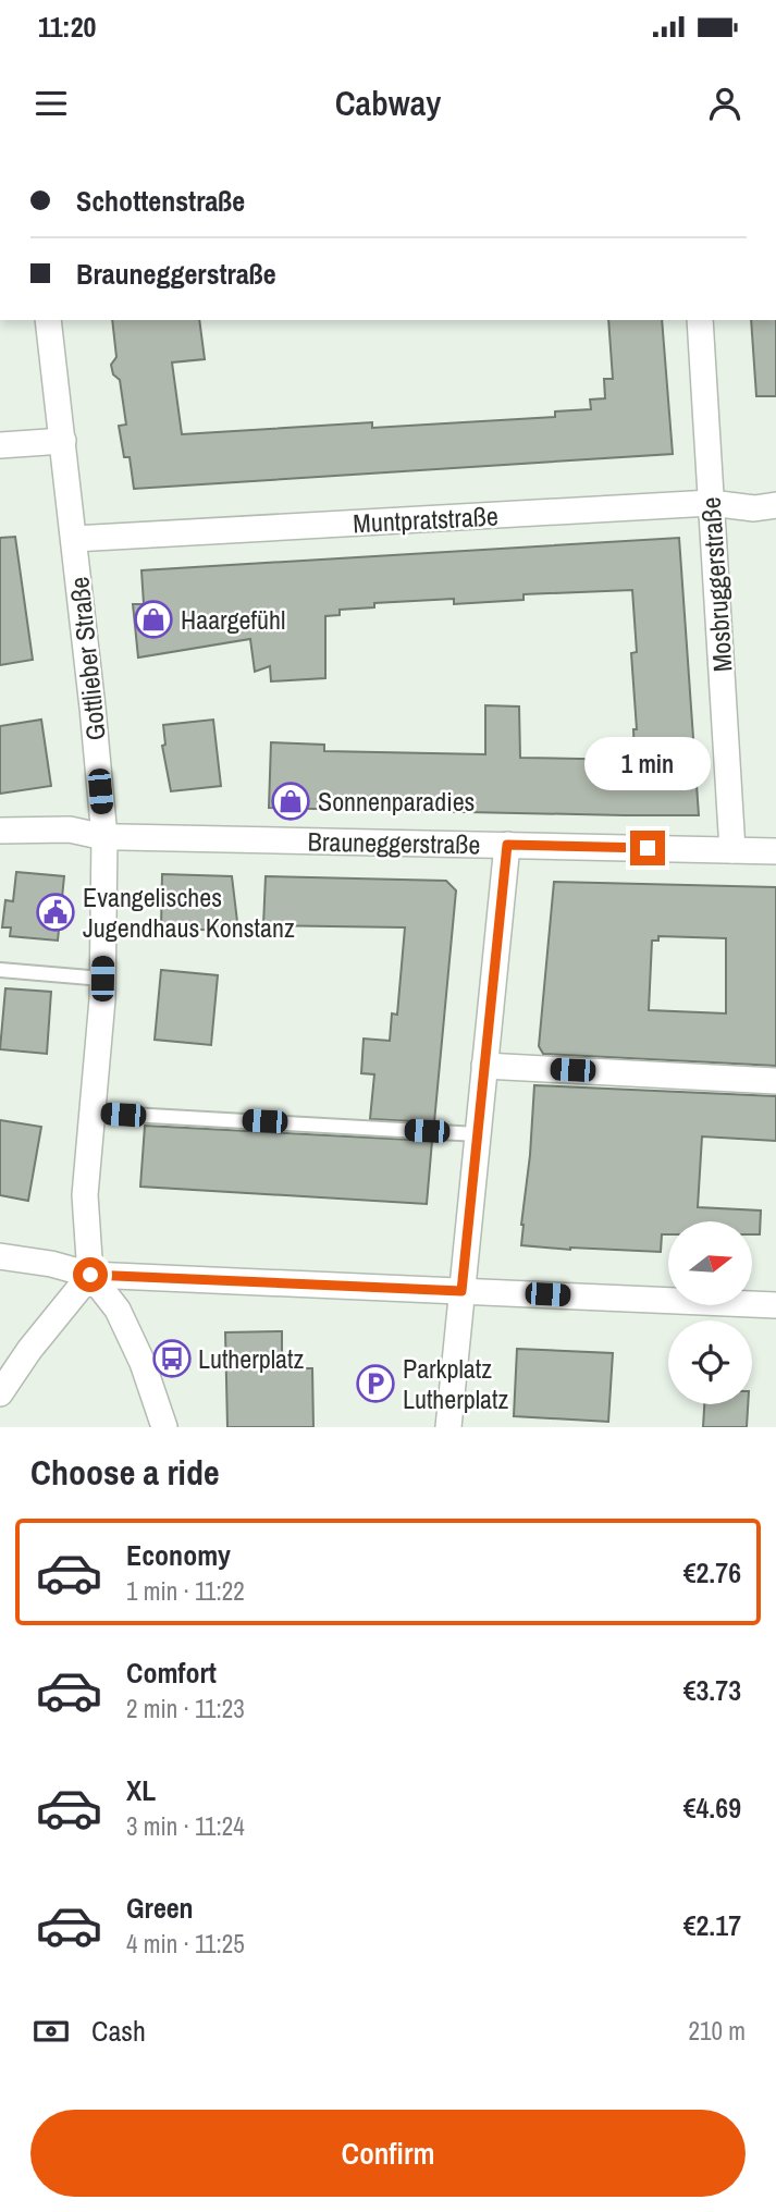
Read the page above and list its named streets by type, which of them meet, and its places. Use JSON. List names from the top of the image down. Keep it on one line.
{"streets":{"street":["Muntpratstraße","Mosbruggerstraße","Gottlieber Straße","Brauneggerstraße"]},"crossings":[["Muntpratstraße","Mosbruggerstraße"],["Muntpratstraße","Gottlieber Straße"],["Mosbruggerstraße","Brauneggerstraße"],["Gottlieber Straße","Brauneggerstraße"]],"places":{"shop":["Haargefühl","Sonnenparadies"],"public building":["Evangelisches Jugendhaus Konstanz"],"bus stop":["Lutherplatz"],"parking":["Parkplatz Lutherplatz"]},"north":"right","page":{"status":"11:20","header":"Cabway","banner":["Schottenstraße","Brauneggerstraße"],"bubble":"1 min","heading":"Choose a ride","list":[{"name":"Economy","note":"1 min · 11:22","value":"€2.76"},{"name":"Comfort","note":"2 min · 11:23","value":"€3.73"},{"name":"XL","note":"3 min · 11:24","value":"€4.69"},{"name":"Green","note":"4 min · 11:25","value":"€2.17"}],"pay":["Cash","210 m"],"buttons":"Confirm"}}
